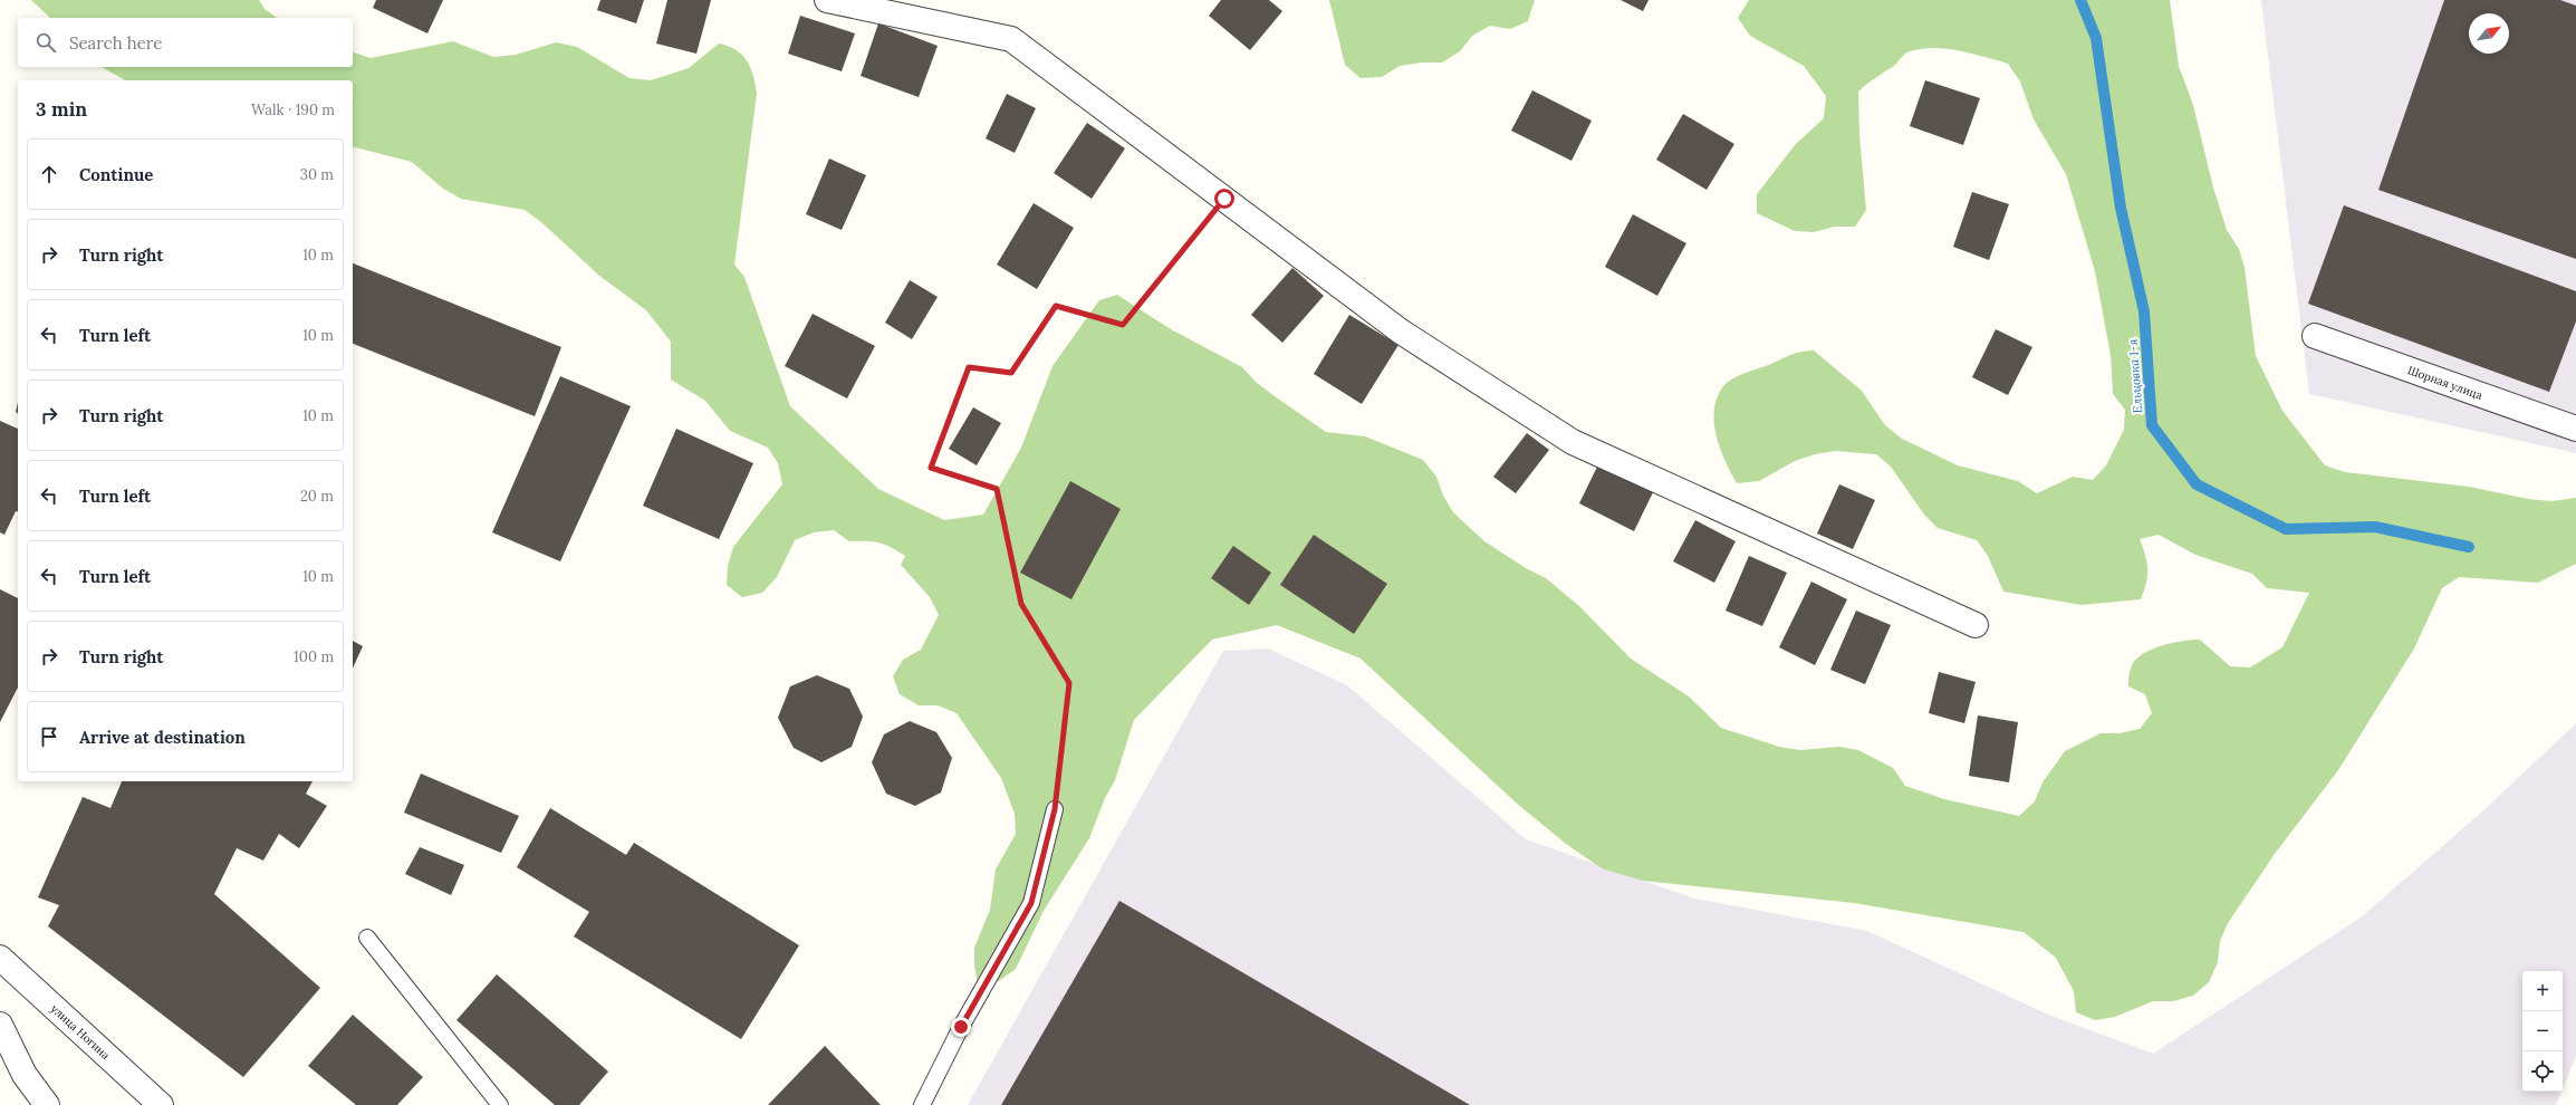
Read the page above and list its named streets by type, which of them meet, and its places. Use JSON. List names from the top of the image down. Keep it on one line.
{"streets":{"street":["Шорная улица","улица Ногина"]},"water":["Ельцовка 1-я"],"north":"top right","page":{"search":"Search here","heading":["3 min","Walk · 190 m"],"list":[["Continue","30 m"],["Turn right","10 m"],["Turn left","10 m"],["Turn right","10 m"],["Turn left","20 m"],["Turn left","10 m"],["Turn right","100 m"],"Arrive at destination"],"map_buttons":["+","−"]}}
